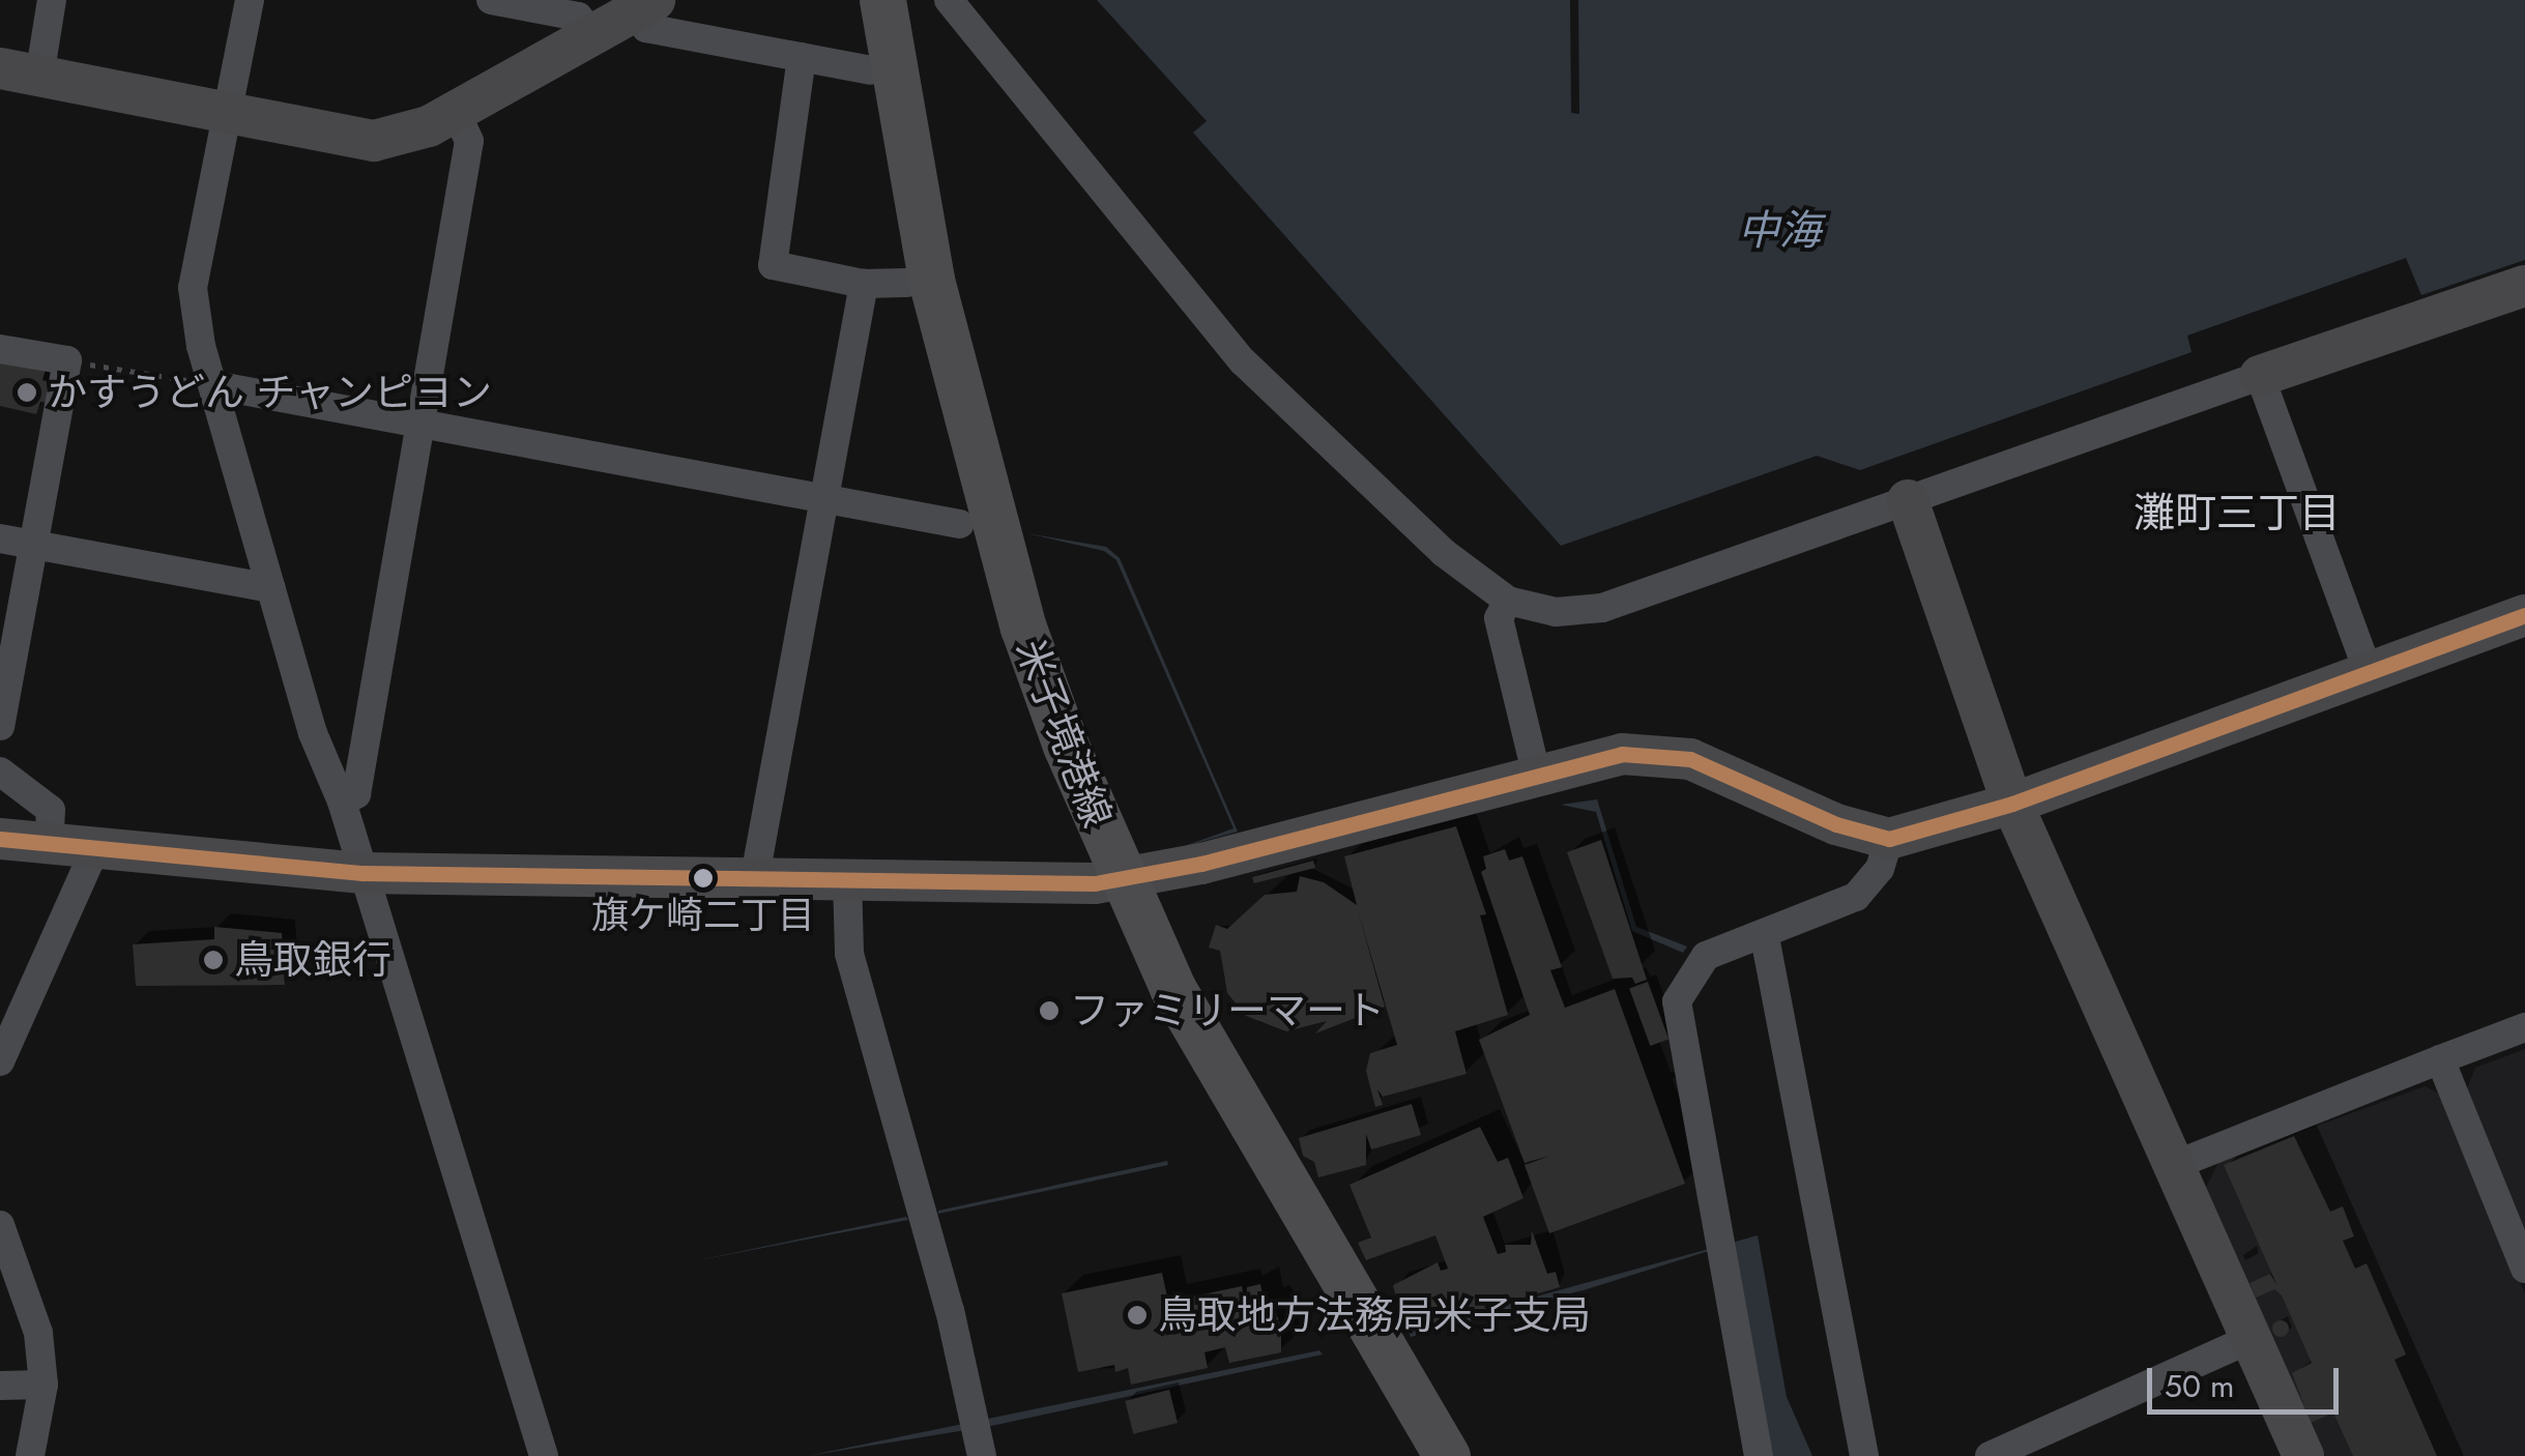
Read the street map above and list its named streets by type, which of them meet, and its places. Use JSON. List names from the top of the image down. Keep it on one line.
{"streets":{"main road":["米子境港線"]},"districts":["灘町三丁目"],"water":["中海"],"places":["かすうどん チャンピヨン","旗ケ崎二丁目","鳥取銀行","ファミリーマート","鳥取地方法務局米子支局"],"scale_bar":"50 m"}
